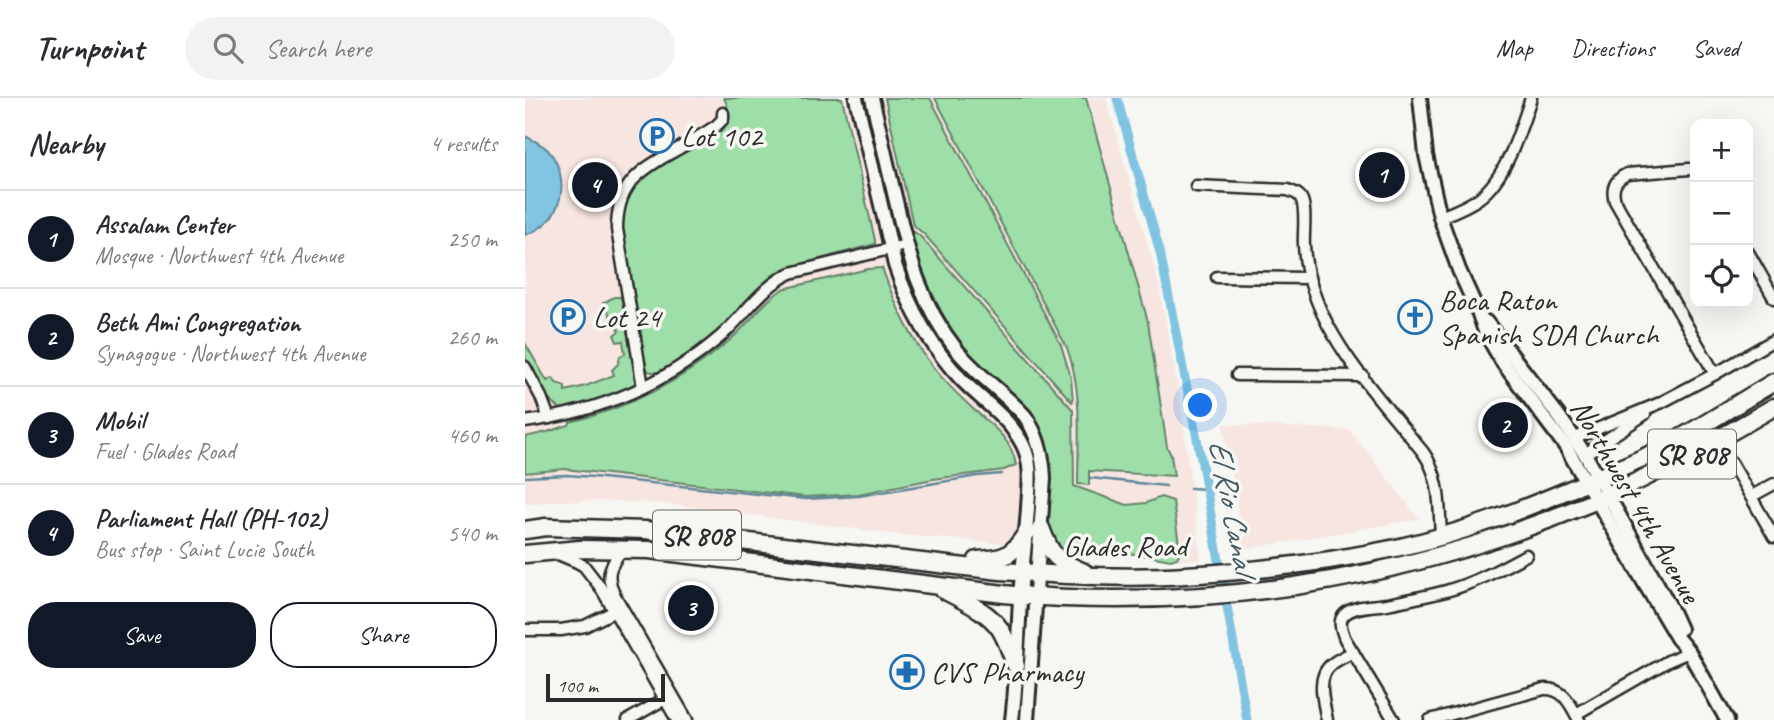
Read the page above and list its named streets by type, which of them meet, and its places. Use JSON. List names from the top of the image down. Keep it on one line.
{"streets":{"main road":["SR 808","Glades Road"],"street":["Northwest 4th Avenue"]},"crossings":[["Northwest 4th Avenue","Glades Road"]],"water":["El Rio Canal"],"places":{"parking":["Lot 102","Lot 24"],"church":["Boca Raton Spanish SDA Church"],"pharmacy":["CVS Pharmacy"]},"scale_bar":"100 m","page":{"header":"Turnpoint","search":"Search here","nav":["Map","Directions","Saved"],"heading":["Nearby","4 results"],"map_buttons":["+","−"],"pins":["1","4","2","3"],"list":[{"mark":"1","name":"Assalam Center","note":"Mosque · Northwest 4th Avenue","value":"250 m"},{"mark":"2","name":"Beth Ami Congregation","note":"Synagogue · Northwest 4th Avenue","value":"260 m"},{"mark":"3","name":"Mobil","note":"Fuel · Glades Road","value":"460 m"},{"mark":"4","name":"Parliament Hall (PH-102)","note":"Bus stop · Saint Lucie South","value":"540 m"}],"buttons":["Save","Share"],"scale":"100 m"}}
